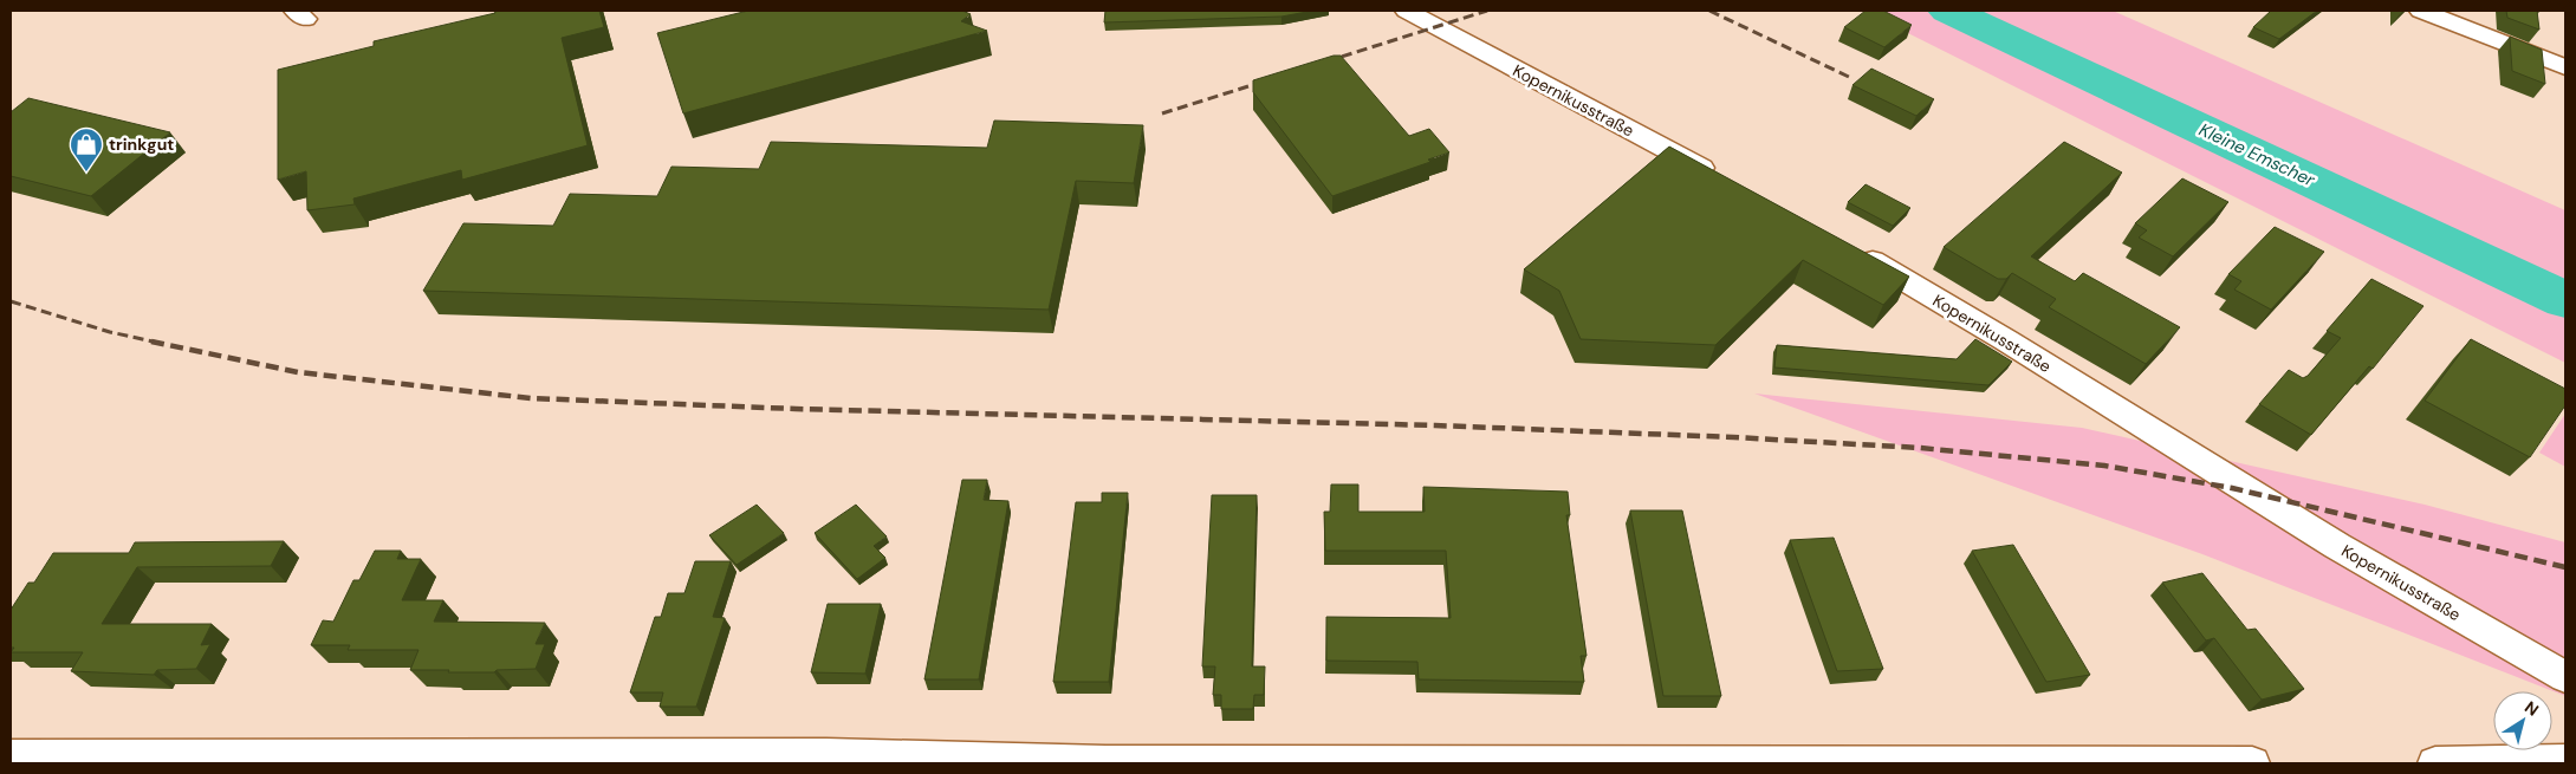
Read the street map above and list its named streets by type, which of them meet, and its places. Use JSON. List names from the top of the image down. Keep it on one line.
{"streets":{"street":["Kopernikusstraße"]},"water":["Kleine Emscher"],"places":{"shop":["trinkgut"]},"north":"top right"}
